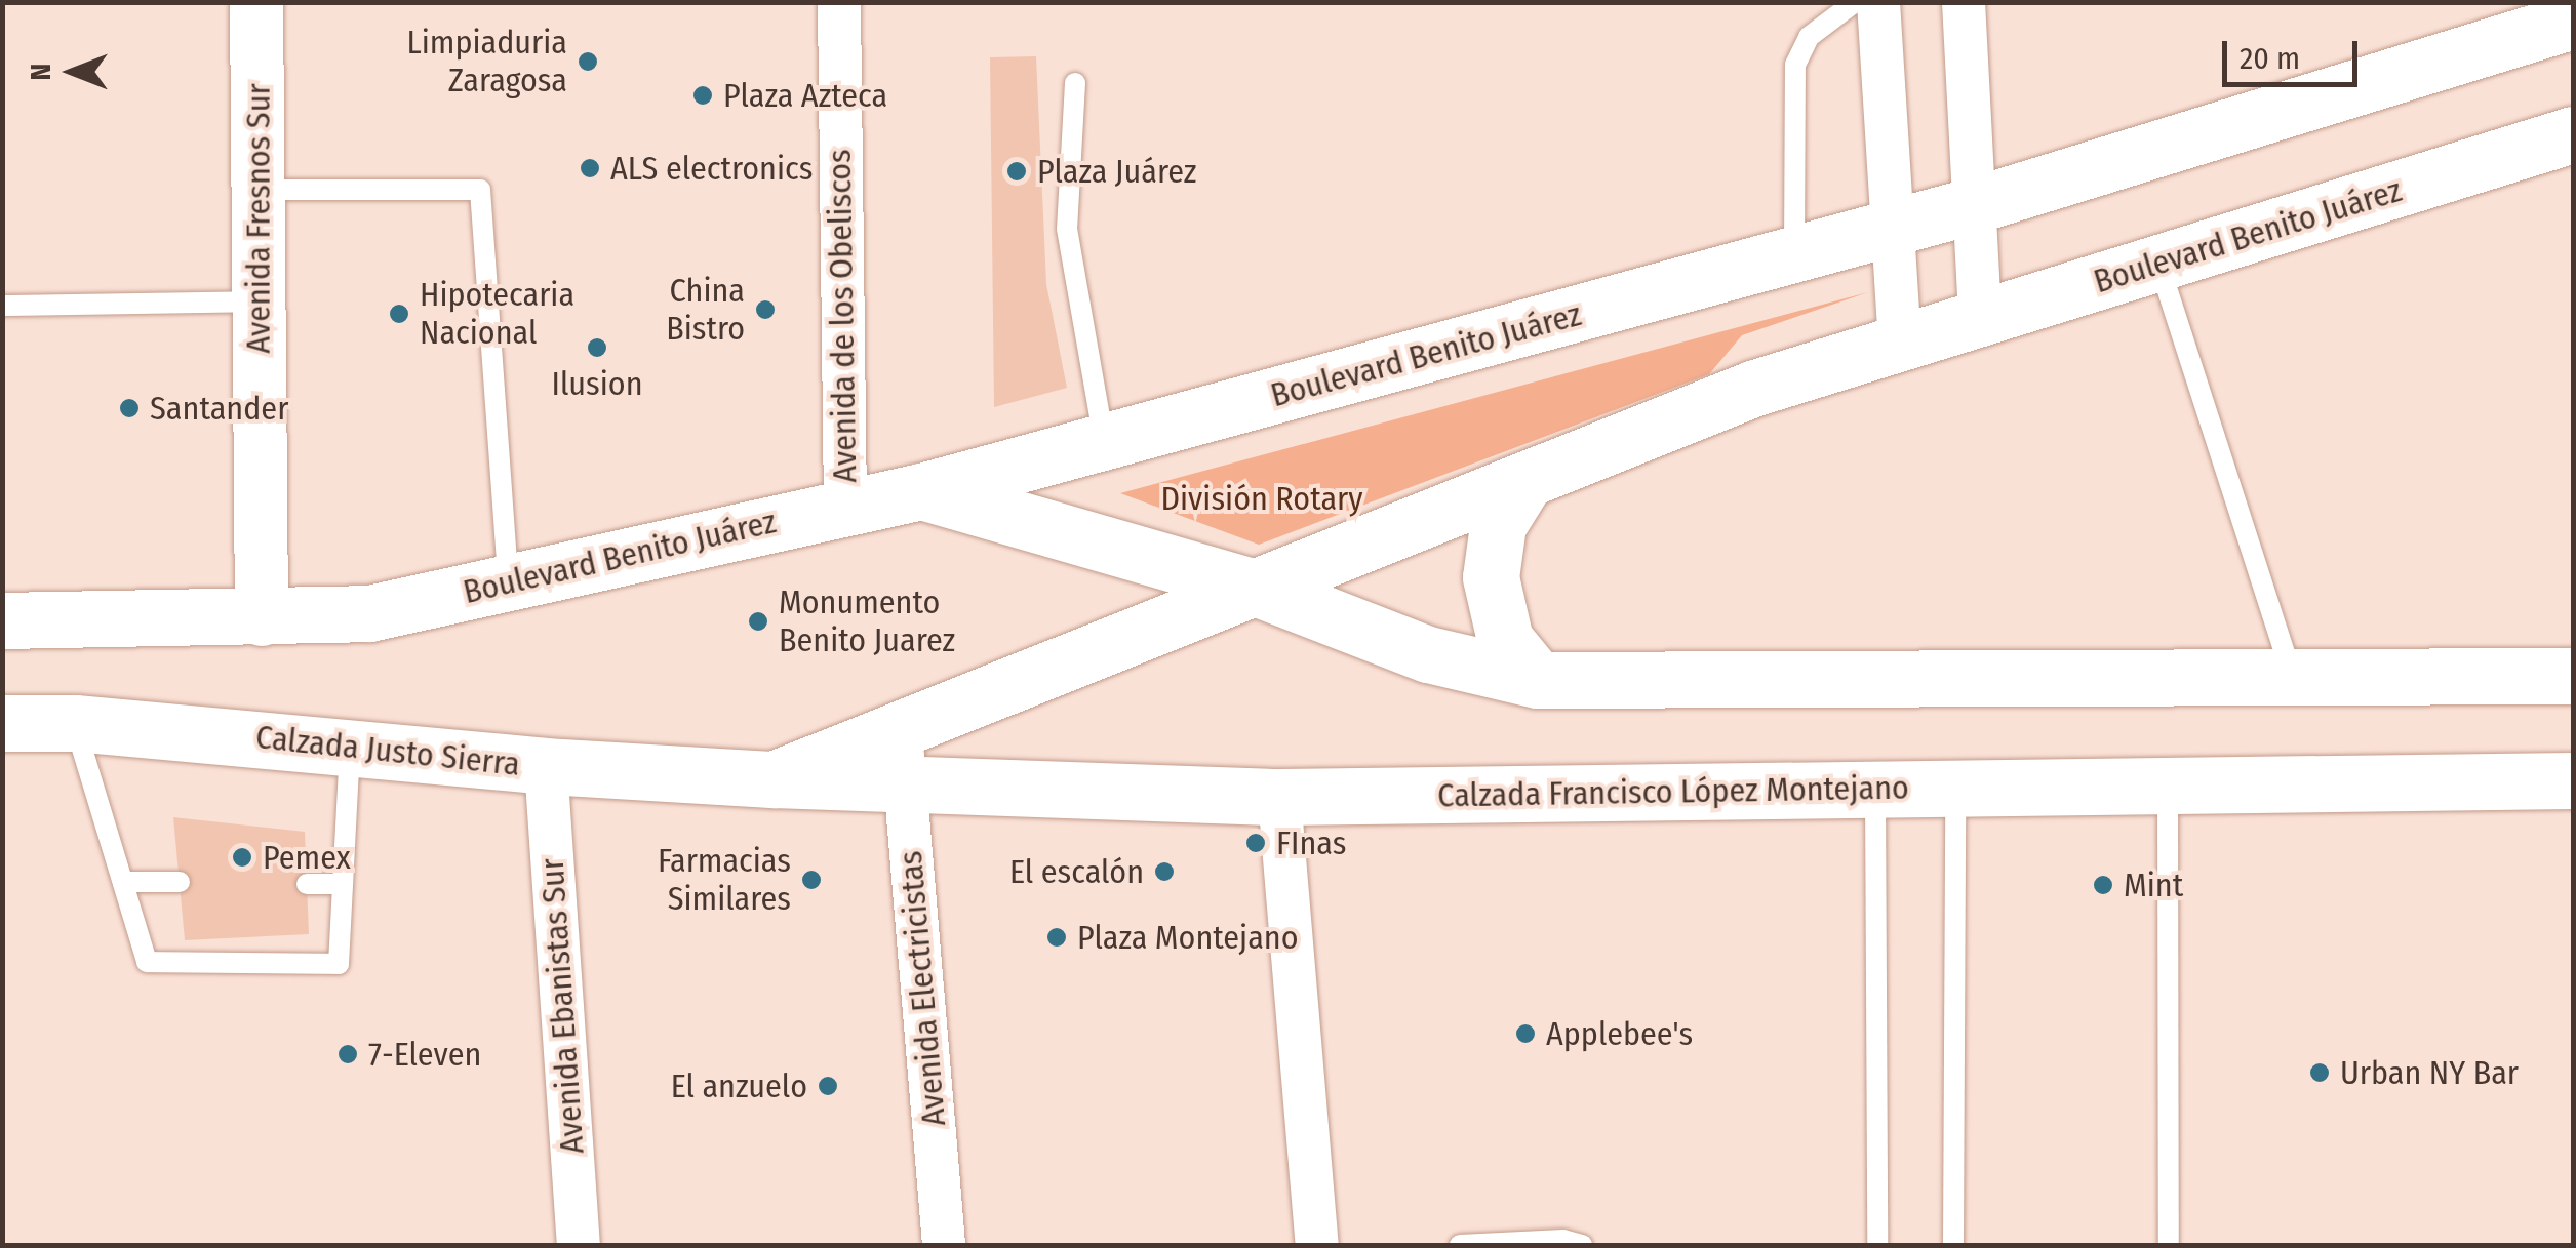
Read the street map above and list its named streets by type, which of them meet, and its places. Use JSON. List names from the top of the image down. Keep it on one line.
{"streets":{"main road":["Boulevard Benito Juárez","Calzada Justo Sierra","Calzada Francisco López Montejano"],"street":["Avenida Fresnos Sur","Avenida de los Obeliscos","Avenida Electricistas","Avenida Ebanistas Sur"]},"crossings":[["Avenida Fresnos Sur","Boulevard Benito Juárez"],["Boulevard Benito Juárez","Avenida de los Obeliscos"],["Boulevard Benito Juárez","Calzada Justo Sierra"],["Boulevard Benito Juárez","Calzada Francisco López Montejano"],["Boulevard Benito Juárez","Avenida Electricistas"],["Calzada Justo Sierra","Calzada Francisco López Montejano"],["Calzada Justo Sierra","Avenida Ebanistas Sur"],["Calzada Francisco López Montejano","Avenida Electricistas"]],"parks":["División Rotary"],"places":["Limpiaduria Zaragosa","Plaza Azteca","ALS electronics","Plaza Juárez","China Bistro","Hipotecaria Nacional","Ilusion","Santander","Monumento Benito Juarez","FInas","Pemex","El escalón","Farmacias Similares","Mint","Plaza Montejano","Applebee's","7-Eleven","Urban NY Bar","El anzuelo"],"scale_bar":"20 m","north":"left"}
